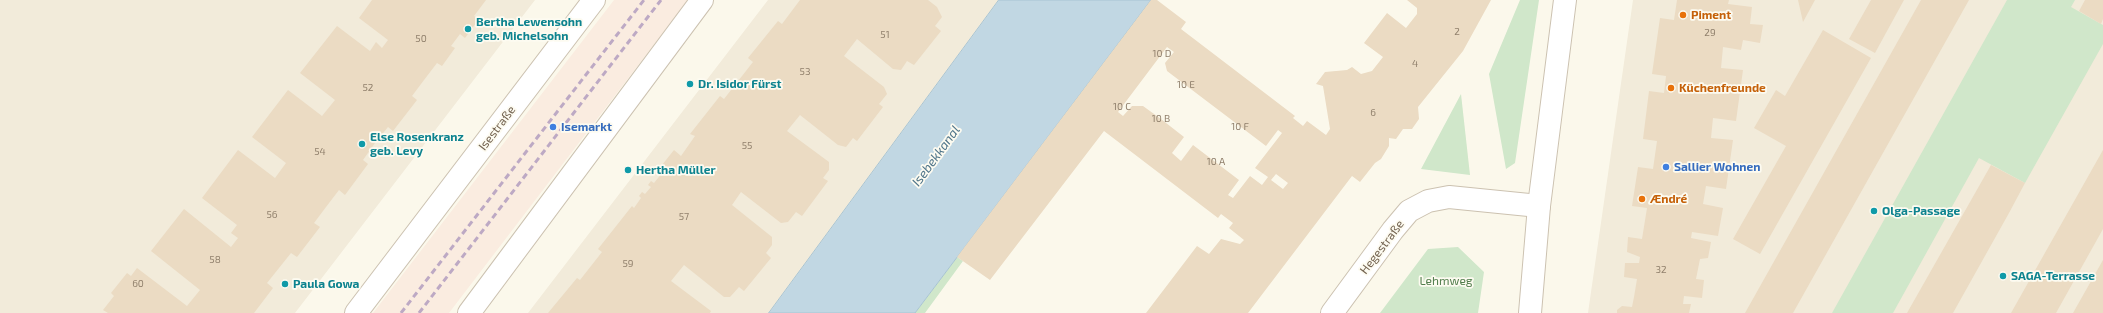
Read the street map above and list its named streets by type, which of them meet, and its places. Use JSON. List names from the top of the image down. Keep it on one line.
{"streets":{"street":["Isestraße","Hegestraße"]},"water":["Isebekkanal"],"parks":["Lehmweg"],"places":["Piment","Bertha Lewensohn geb. Michelsohn","Dr. Isidor Fürst","Küchenfreunde","Isemarkt","Else Rosenkranz geb. Levy","Sallier Wohnen","Hertha Müller","Ændré","Olga-Passage","SAGA-Terrasse","Paula Gowa"],"house_numbers":["2","29","51","50","10 D","4","53","10 E","52","10 C","6","10 B","10 F","55","54","10 A","56","57","58","59","32","60"]}
